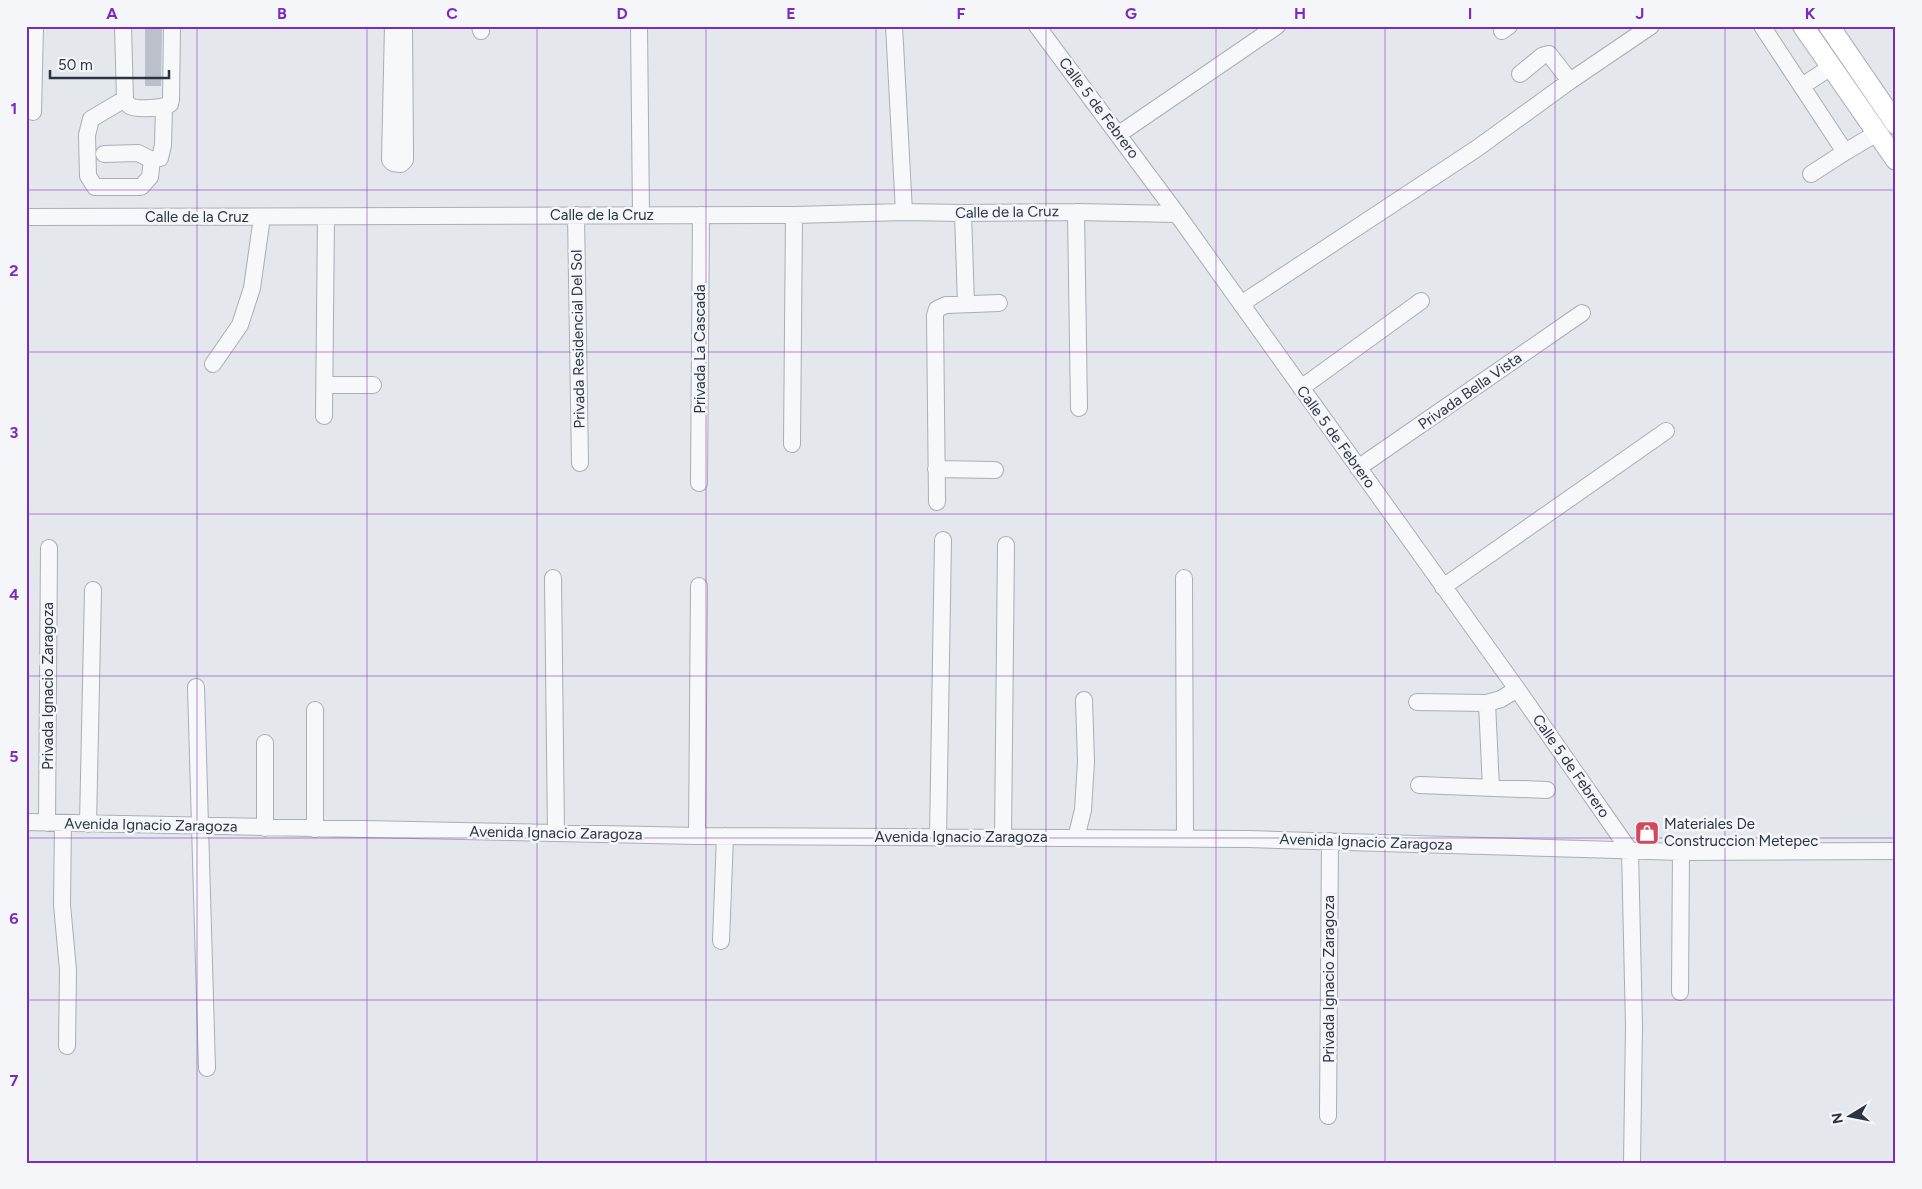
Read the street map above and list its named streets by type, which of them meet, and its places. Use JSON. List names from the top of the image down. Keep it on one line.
{"streets":{"street":["Calle 5 de Febrero","Calle de la Cruz","Privada Residencial Del Sol","Privada La Cascada","Privada Bella Vista","Privada Ignacio Zaragoza","Avenida Ignacio Zaragoza"]},"crossings":[["Calle 5 de Febrero","Calle de la Cruz"],["Calle 5 de Febrero","Privada Bella Vista"],["Calle 5 de Febrero","Avenida Ignacio Zaragoza"],["Calle de la Cruz","Privada Residencial Del Sol"],["Calle de la Cruz","Privada La Cascada"],["Privada Ignacio Zaragoza","Avenida Ignacio Zaragoza"]],"places":{"shop":["Materiales De Construccion Metepec"]},"scale_bar":"50 m","north":"left","grid":{"columns":["A","B","C","D","E","F","G","H","I","J","K"],"rows":["1","2","3","4","5","6","7"]}}
